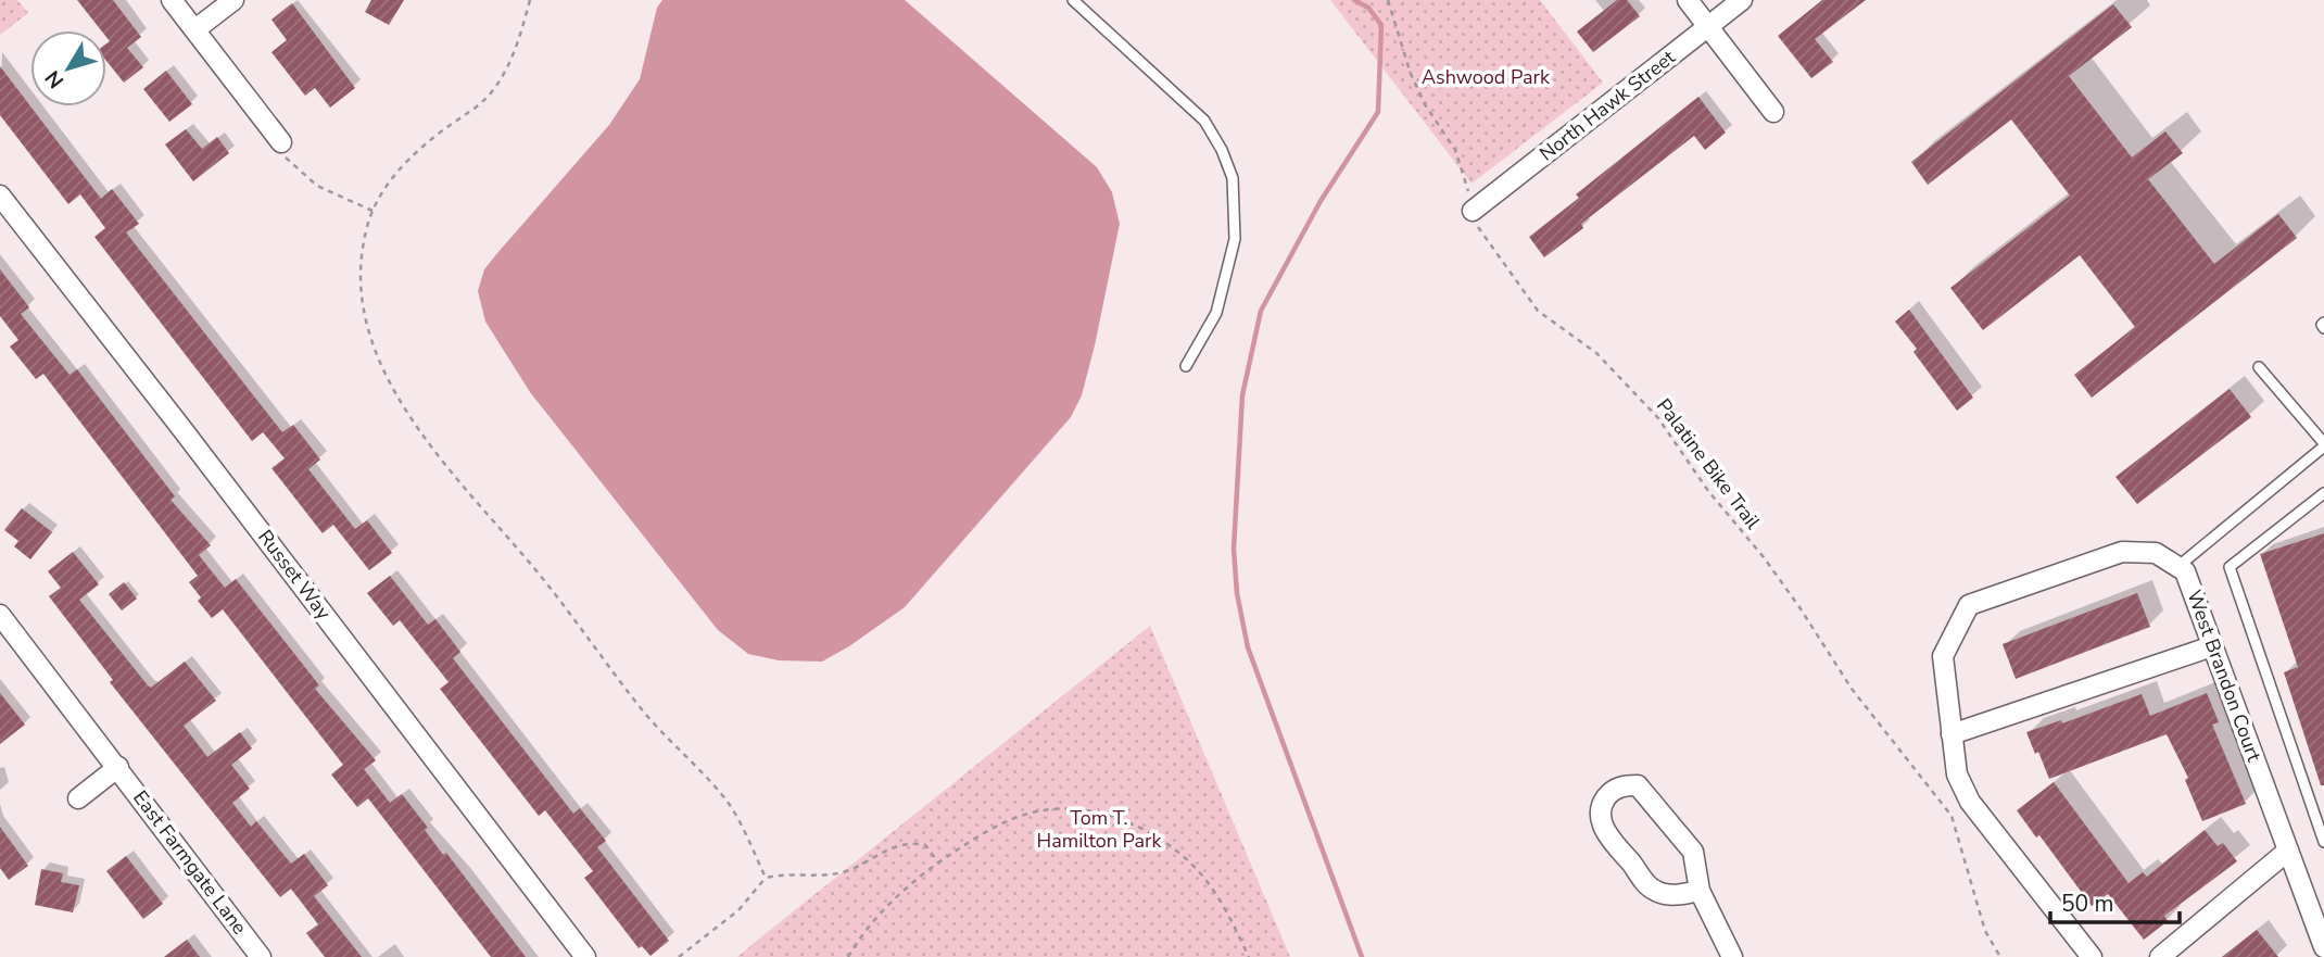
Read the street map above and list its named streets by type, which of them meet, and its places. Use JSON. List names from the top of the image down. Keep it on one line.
{"streets":{"street":["North Hawk Street","Russet Way","West Brandon Court","East Farmgate Lane"],"path":["Palatine Bike Trail"]},"crossings":[["North Hawk Street","Palatine Bike Trail"]],"parks":["Ashwood Park","Tom T. Hamilton Park"],"scale_bar":"50 m","north":"bottom left"}
